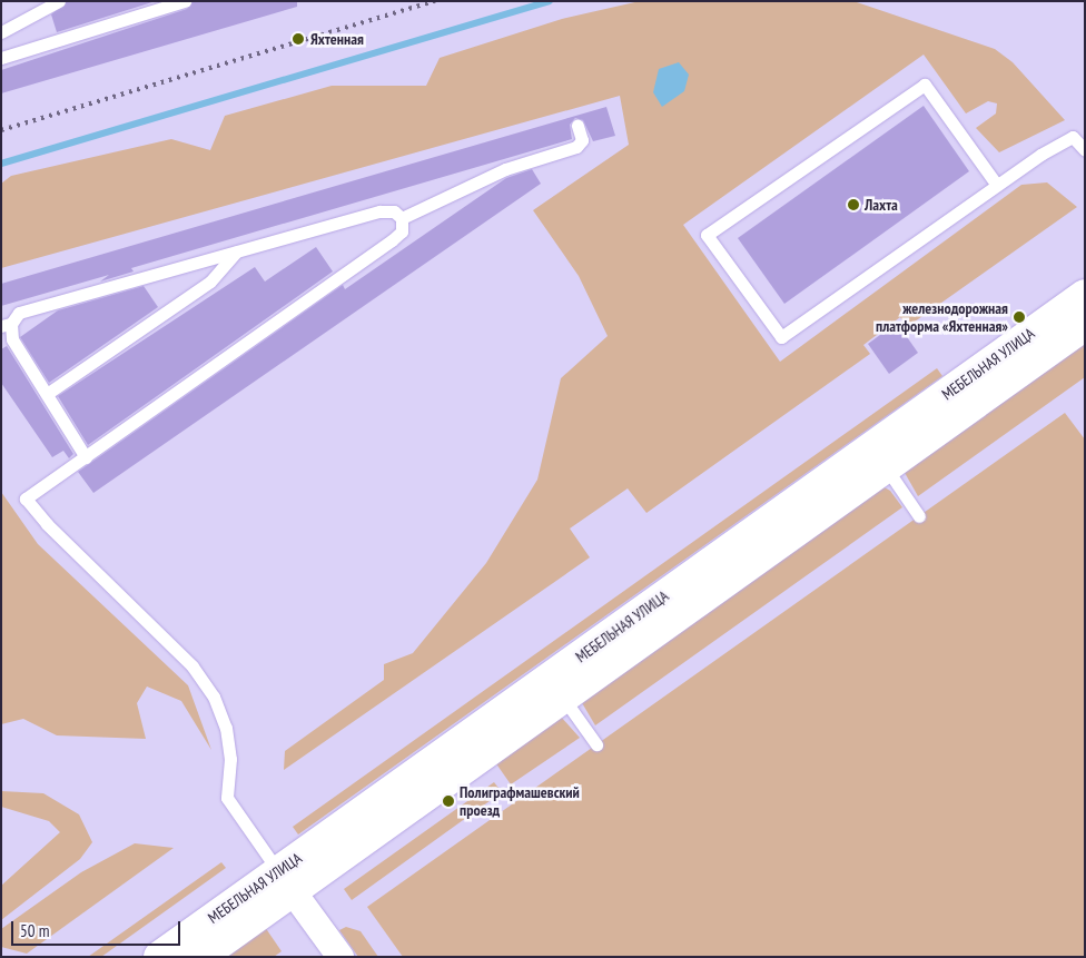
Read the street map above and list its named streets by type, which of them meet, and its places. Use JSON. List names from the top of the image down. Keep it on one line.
{"streets":{"street":["МЕБЕЛЬНАЯ УЛИЦА"]},"places":["Яхтенная","Лахта","железнодорожная платформа «Яхтенная»","Полиграфмашевский проезд"],"scale_bar":"50 m"}
